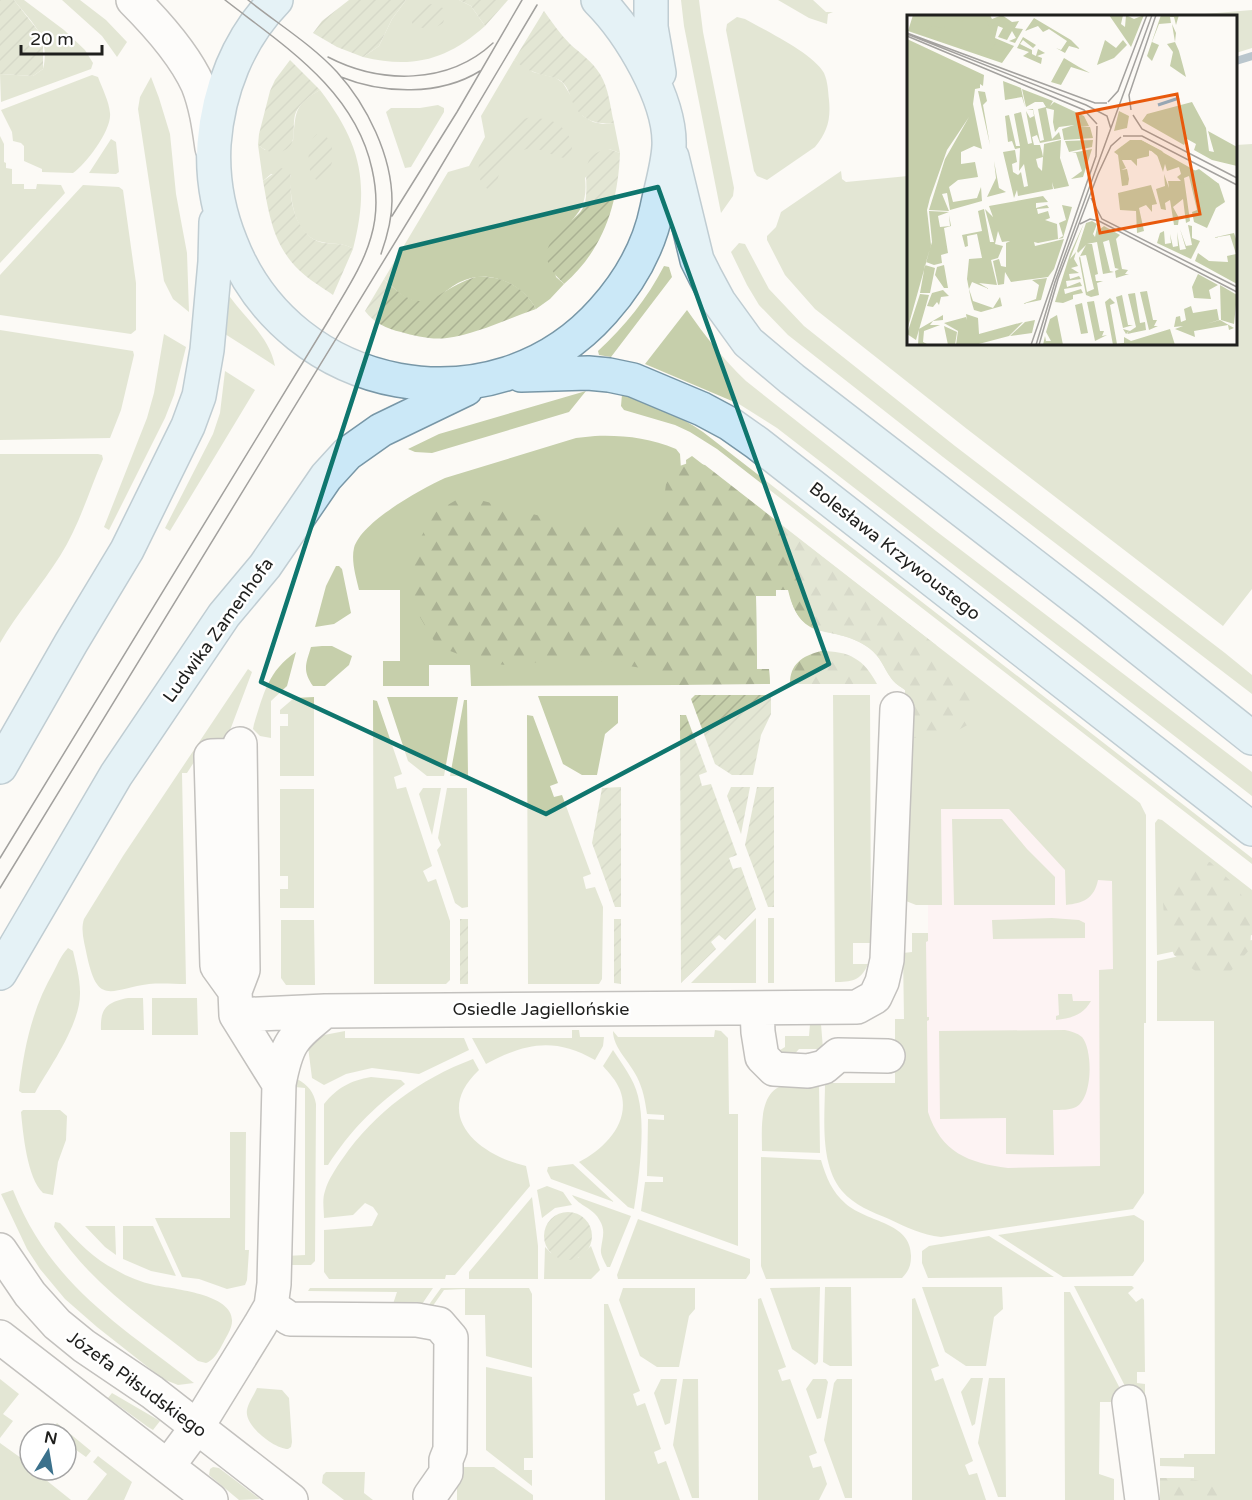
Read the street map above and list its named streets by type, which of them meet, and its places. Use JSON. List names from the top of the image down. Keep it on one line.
{"streets":{"main road":["Bolesława Krzywoustego","Ludwika Zamenhofa"],"street":["Osiedle Jagiellońskie","Józefa Piłsudskiego"]},"crossings":[["Bolesława Krzywoustego","Ludwika Zamenhofa"]],"scale_bar":"20 m","north":"top"}
